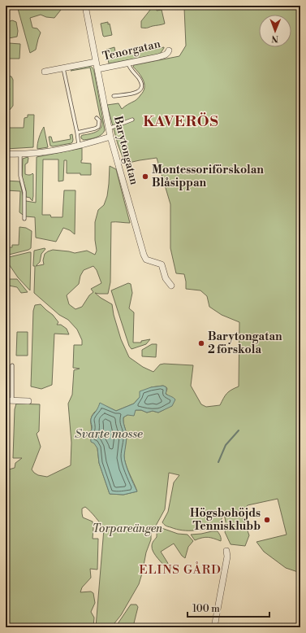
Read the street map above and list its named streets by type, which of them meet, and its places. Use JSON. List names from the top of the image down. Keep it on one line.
{"streets":{"street":["Tenorgatan","Barytongatan"]},"crossings":[["Tenorgatan","Barytongatan"]],"districts":["KAVERÖS","ELINS GÅRD"],"water":["Svarte mosse"],"parks":["Torpareängen"],"places":["Montessoriförskolan Blåsippan","Barytongatan 2 förskola","Högsbohöjds Tennisklubb"],"scale_bar":"100 m","north":"bottom"}
